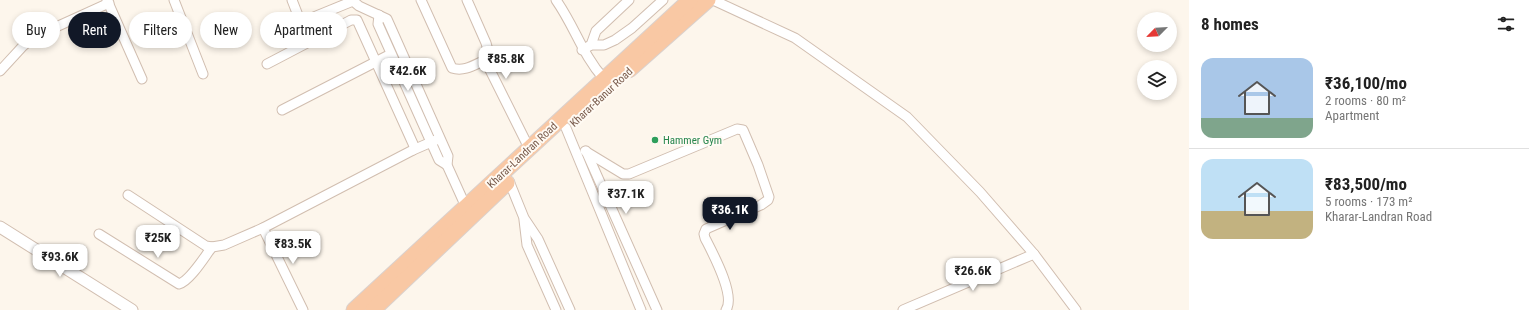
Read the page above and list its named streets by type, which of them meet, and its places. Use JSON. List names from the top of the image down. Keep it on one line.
{"streets":{"highway":["Kharar-Banur Road","Kharar-Landran Road"]},"crossings":[["Kharar-Banur Road","Kharar-Landran Road"]],"places":["Hammer Gym"],"north":"bottom left","page":{"heading":"8 homes","chip":["Buy","Rent","Filters","New","Apartment"],"price":["₹85.8K","₹42.6K","₹37.1K","₹36.1K","₹25K","₹83.5K","₹93.6K","₹26.6K"],"list":[{"name":"₹36,100/mo","note":"2 rooms · 80 m² · Apartment"},{"name":"₹83,500/mo","note":"5 rooms · 173 m² · Kharar-Landran Road"}]}}
